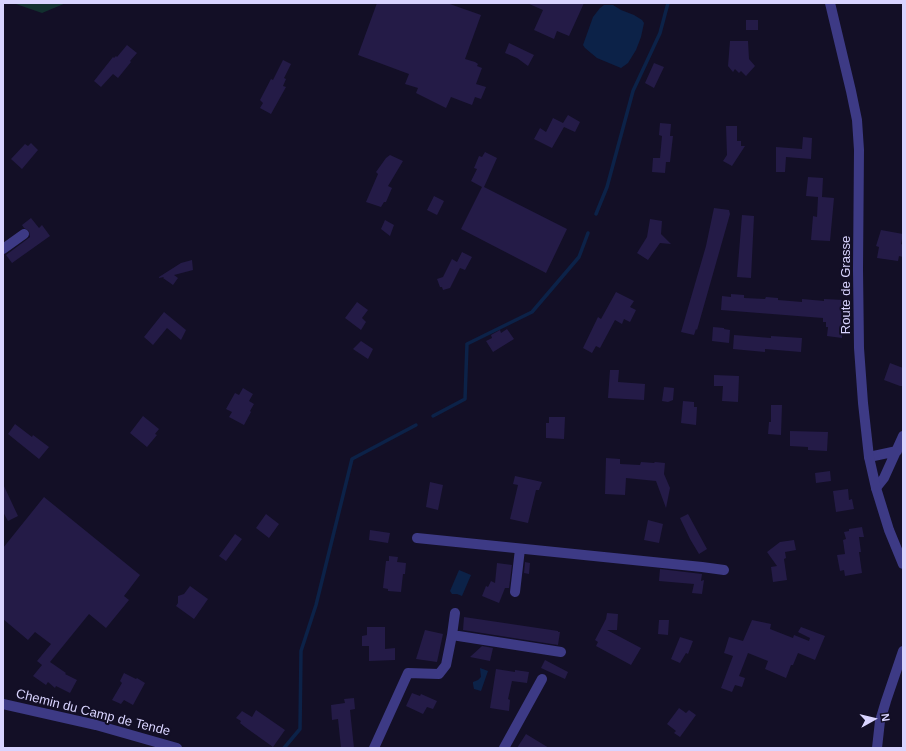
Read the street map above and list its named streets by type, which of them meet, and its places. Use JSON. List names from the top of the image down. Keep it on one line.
{"streets":{"street":["Route de Grasse","Chemin du Camp de Tende"]},"north":"right"}
